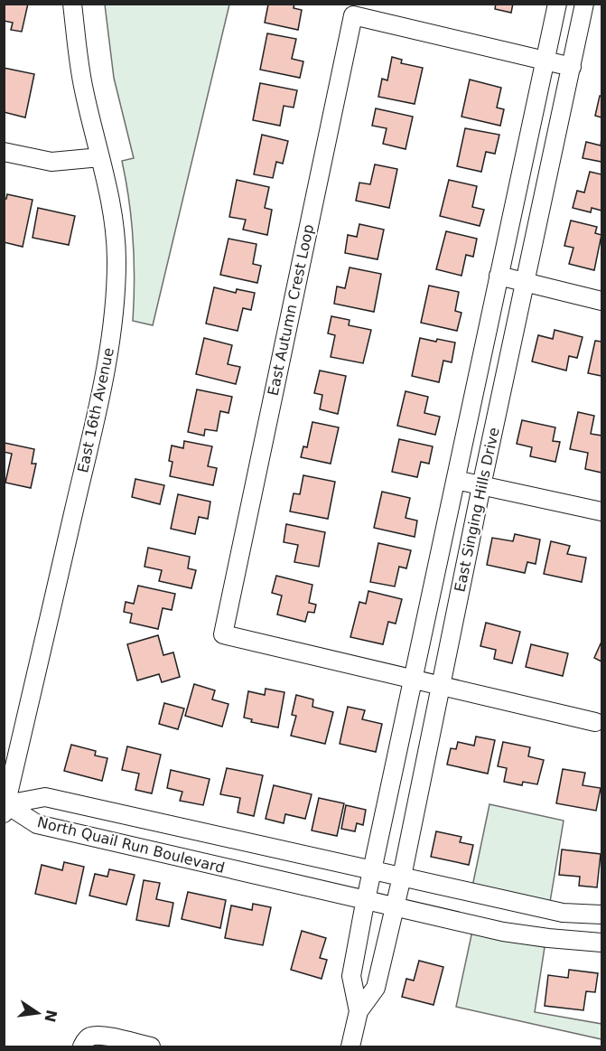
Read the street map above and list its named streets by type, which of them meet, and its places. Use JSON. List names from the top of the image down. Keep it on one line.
{"streets":{"street":["East Autumn Crest Loop","East 16th Avenue","East Singing Hills Drive","North Quail Run Boulevard"]},"crossings":[["East Autumn Crest Loop","East Singing Hills Drive"],["East 16th Avenue","North Quail Run Boulevard"],["East Singing Hills Drive","North Quail Run Boulevard"]],"north":"right"}
